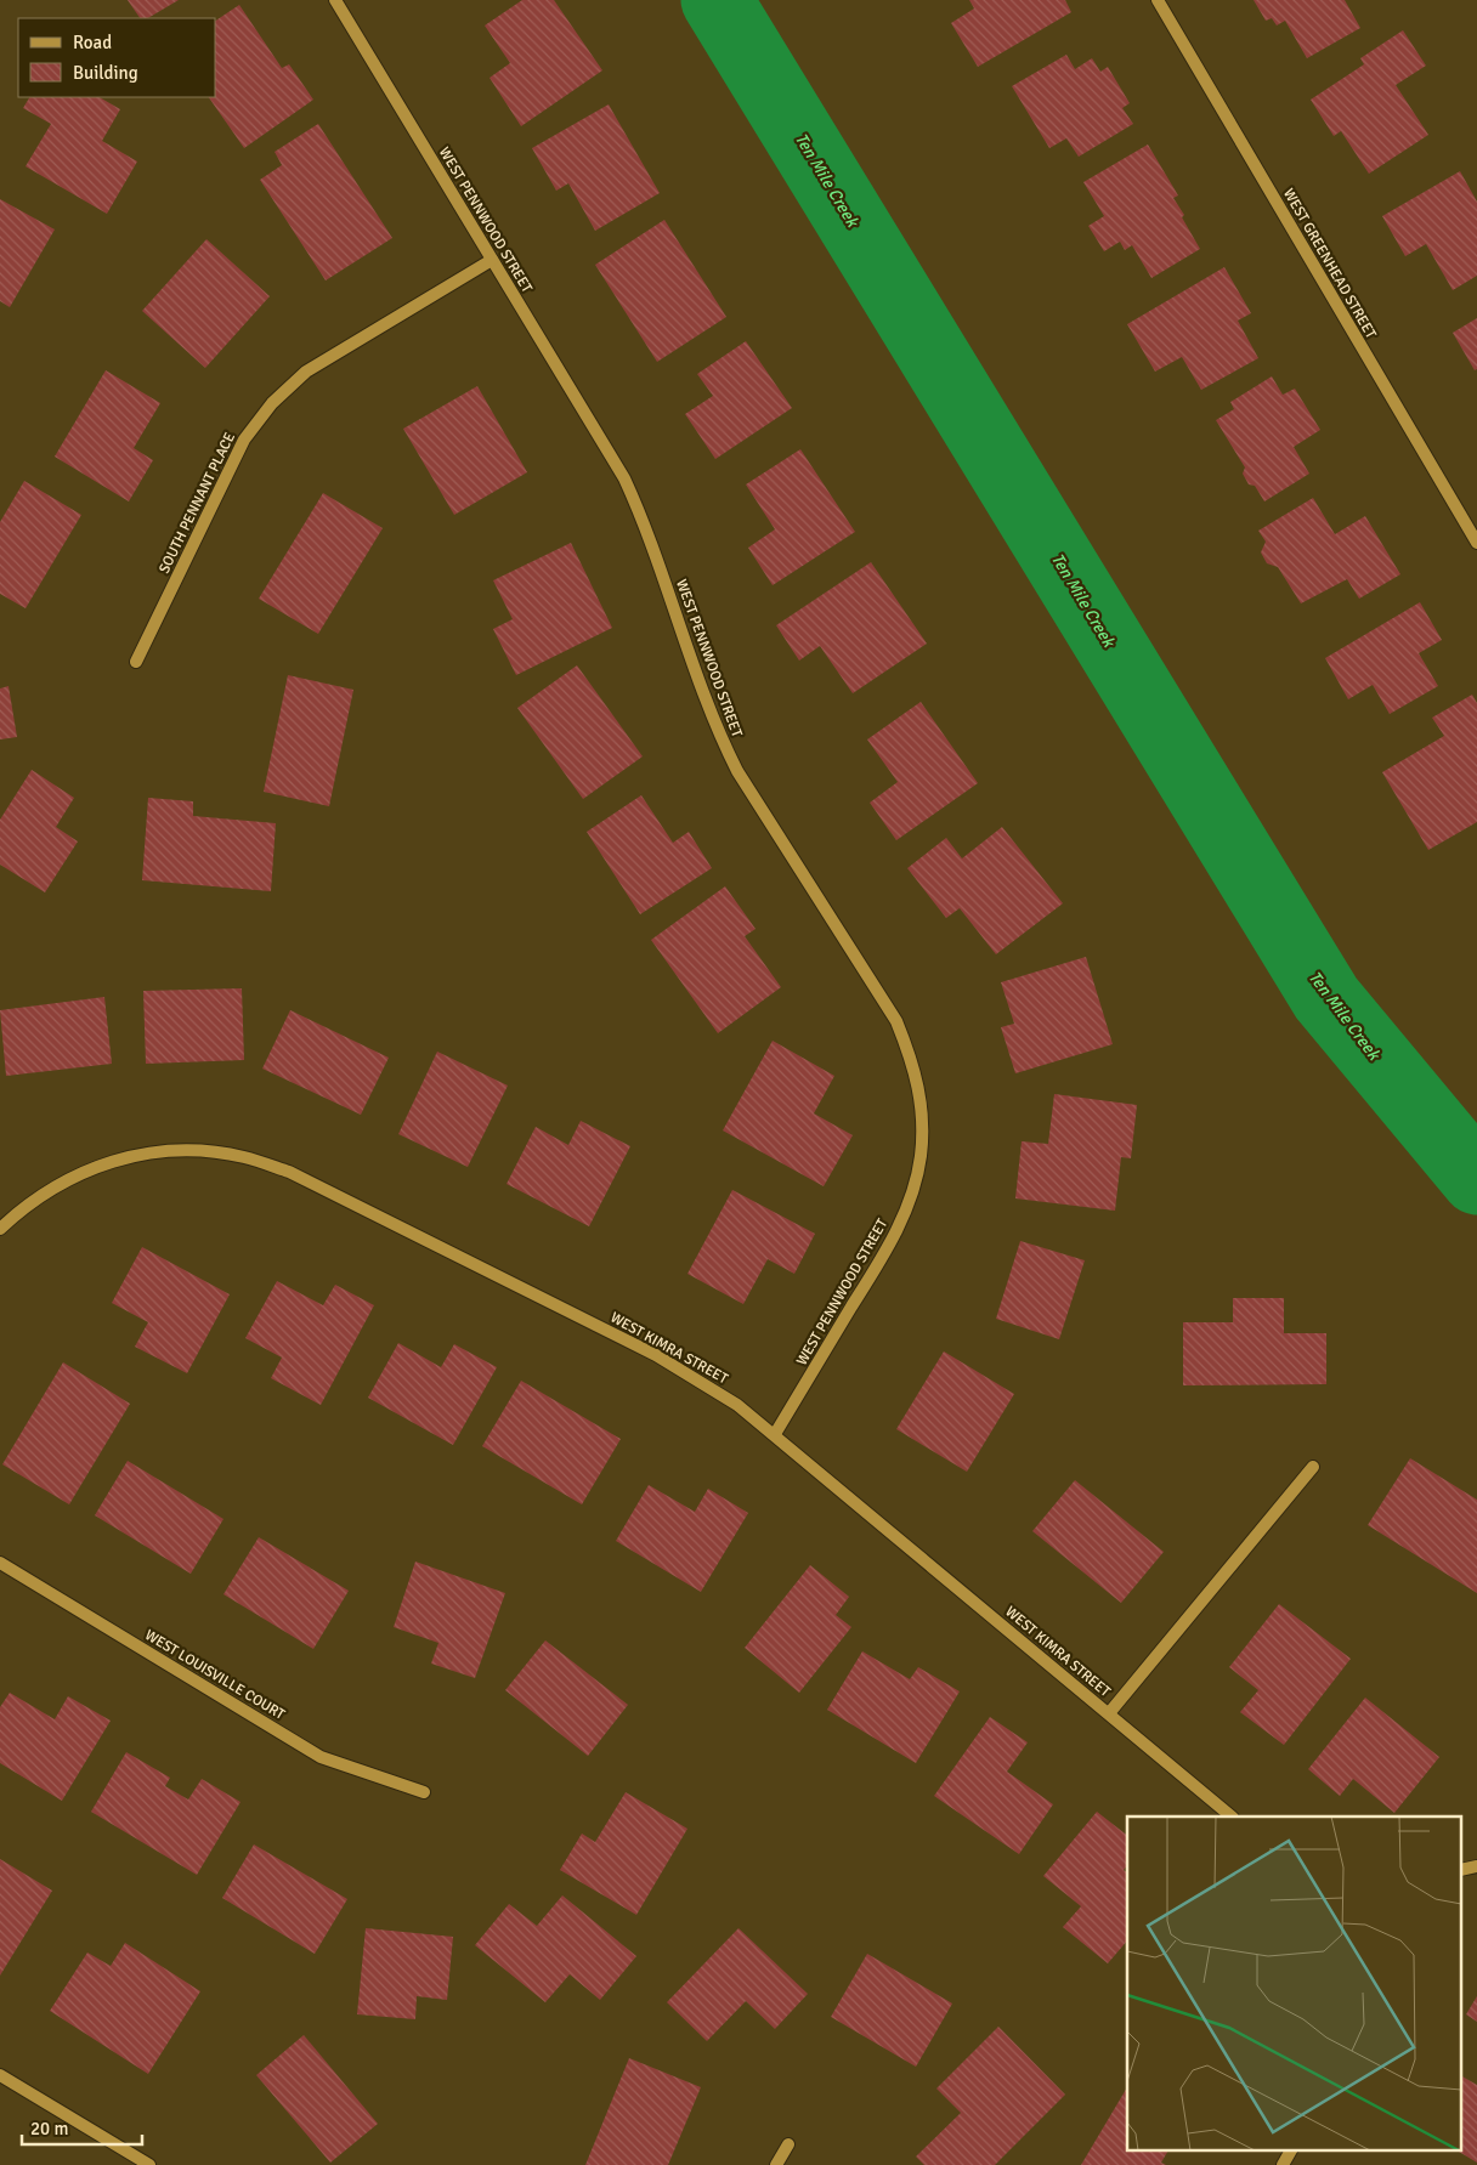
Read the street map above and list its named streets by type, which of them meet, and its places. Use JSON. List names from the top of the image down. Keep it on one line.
{"streets":{"street":["WEST PENNWOOD STREET","WEST GREENHEAD STREET","SOUTH PENNANT PLACE","WEST KIMRA STREET","WEST LOUISVILLE COURT"]},"crossings":[["WEST PENNWOOD STREET","SOUTH PENNANT PLACE"],["WEST PENNWOOD STREET","WEST KIMRA STREET"]],"water":["Ten Mile Creek"],"legend":["Road","Building"],"scale_bar":"20 m"}
